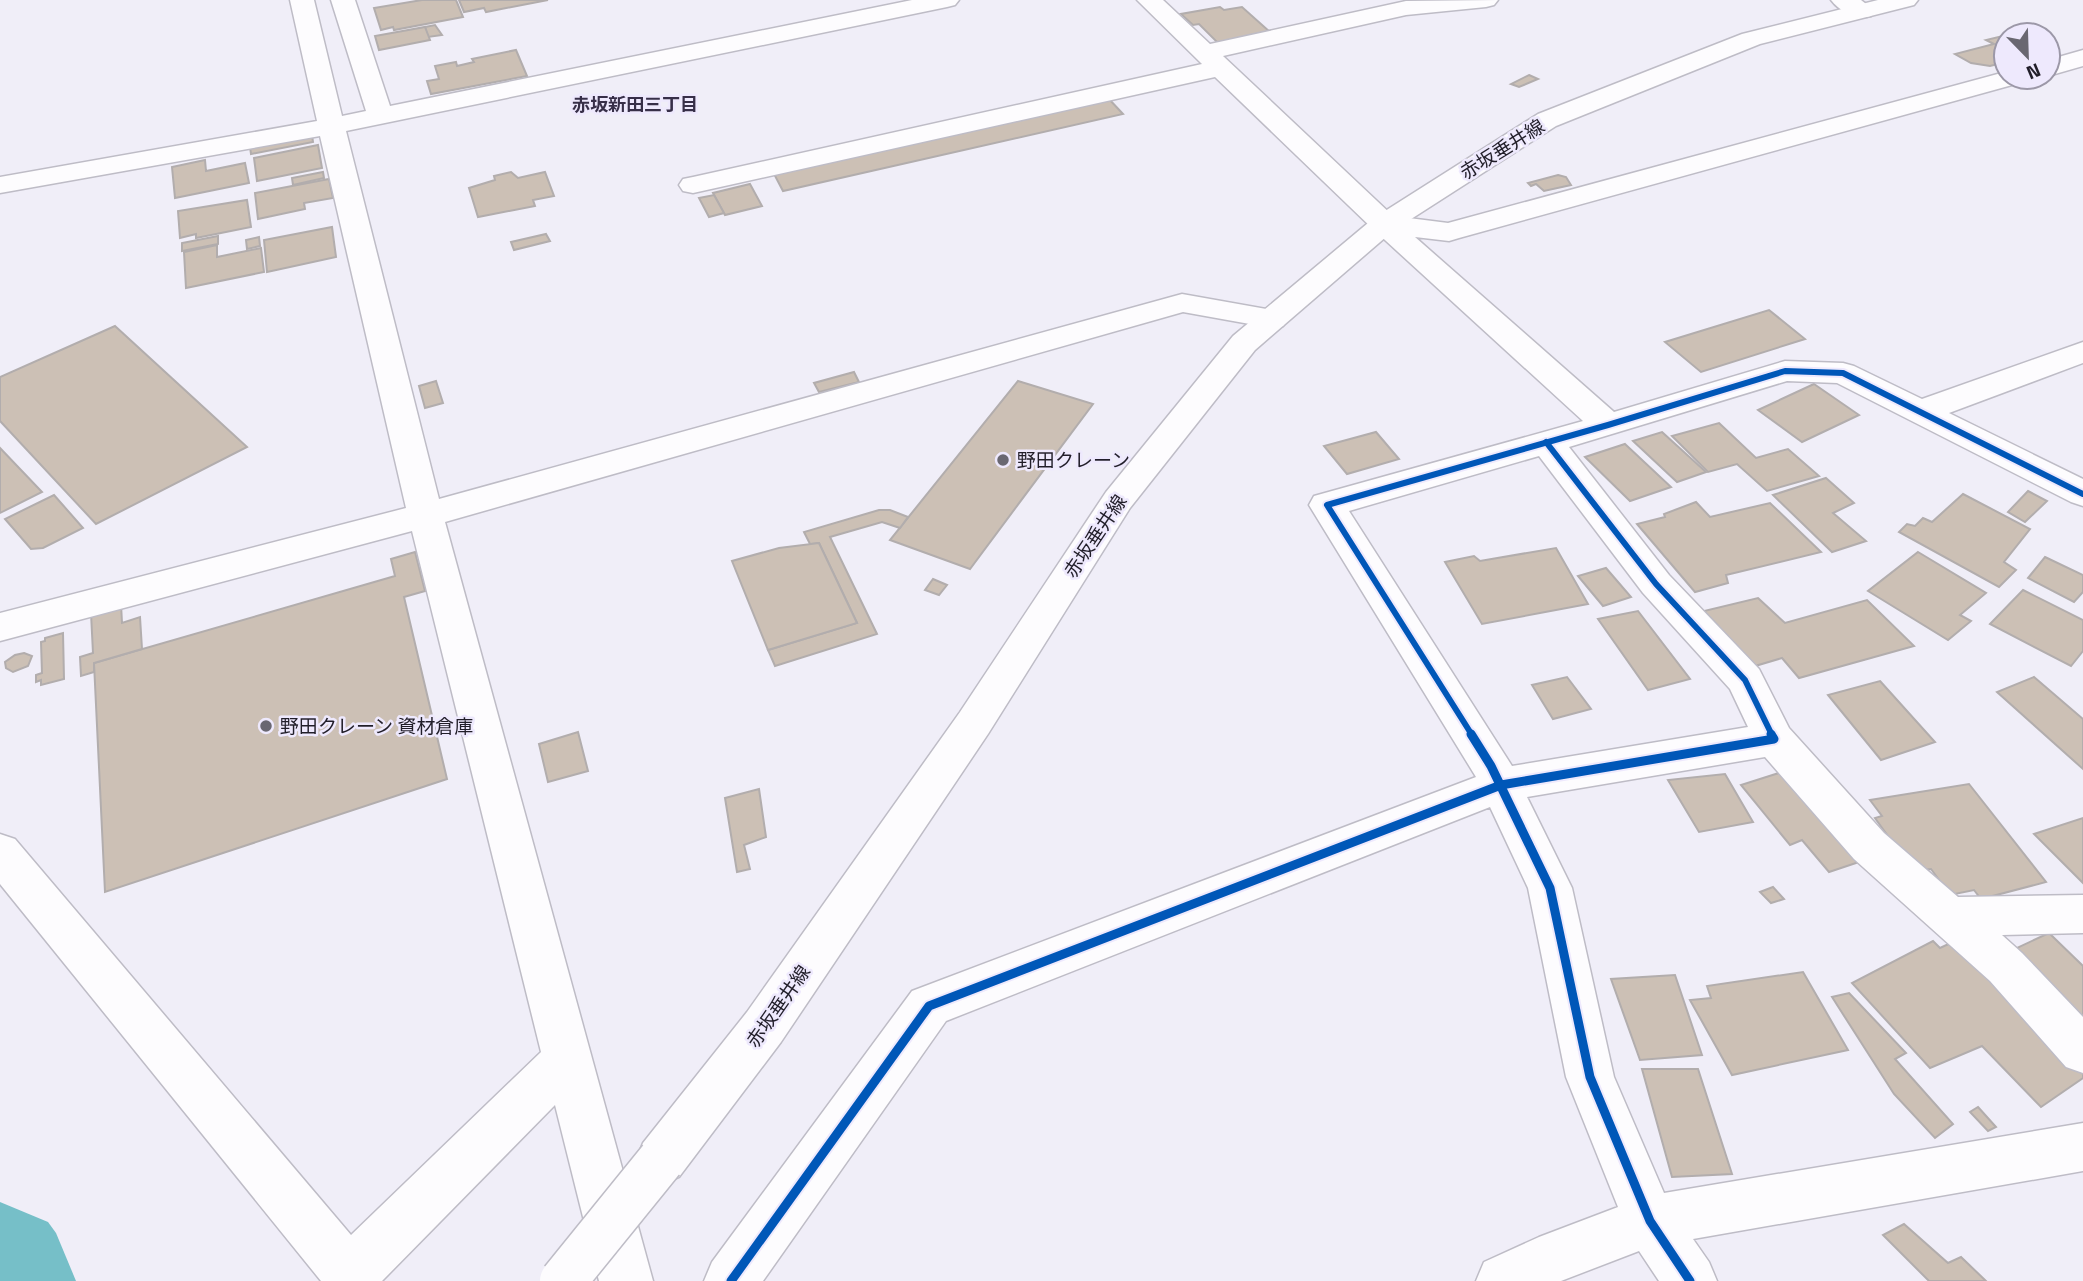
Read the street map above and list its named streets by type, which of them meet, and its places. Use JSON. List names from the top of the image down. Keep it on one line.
{"streets":{"street":["赤坂垂井線"]},"districts":["赤坂新田三丁目"],"places":["野田クレーン","野田クレーン 資材倉庫"],"north":"bottom right"}
